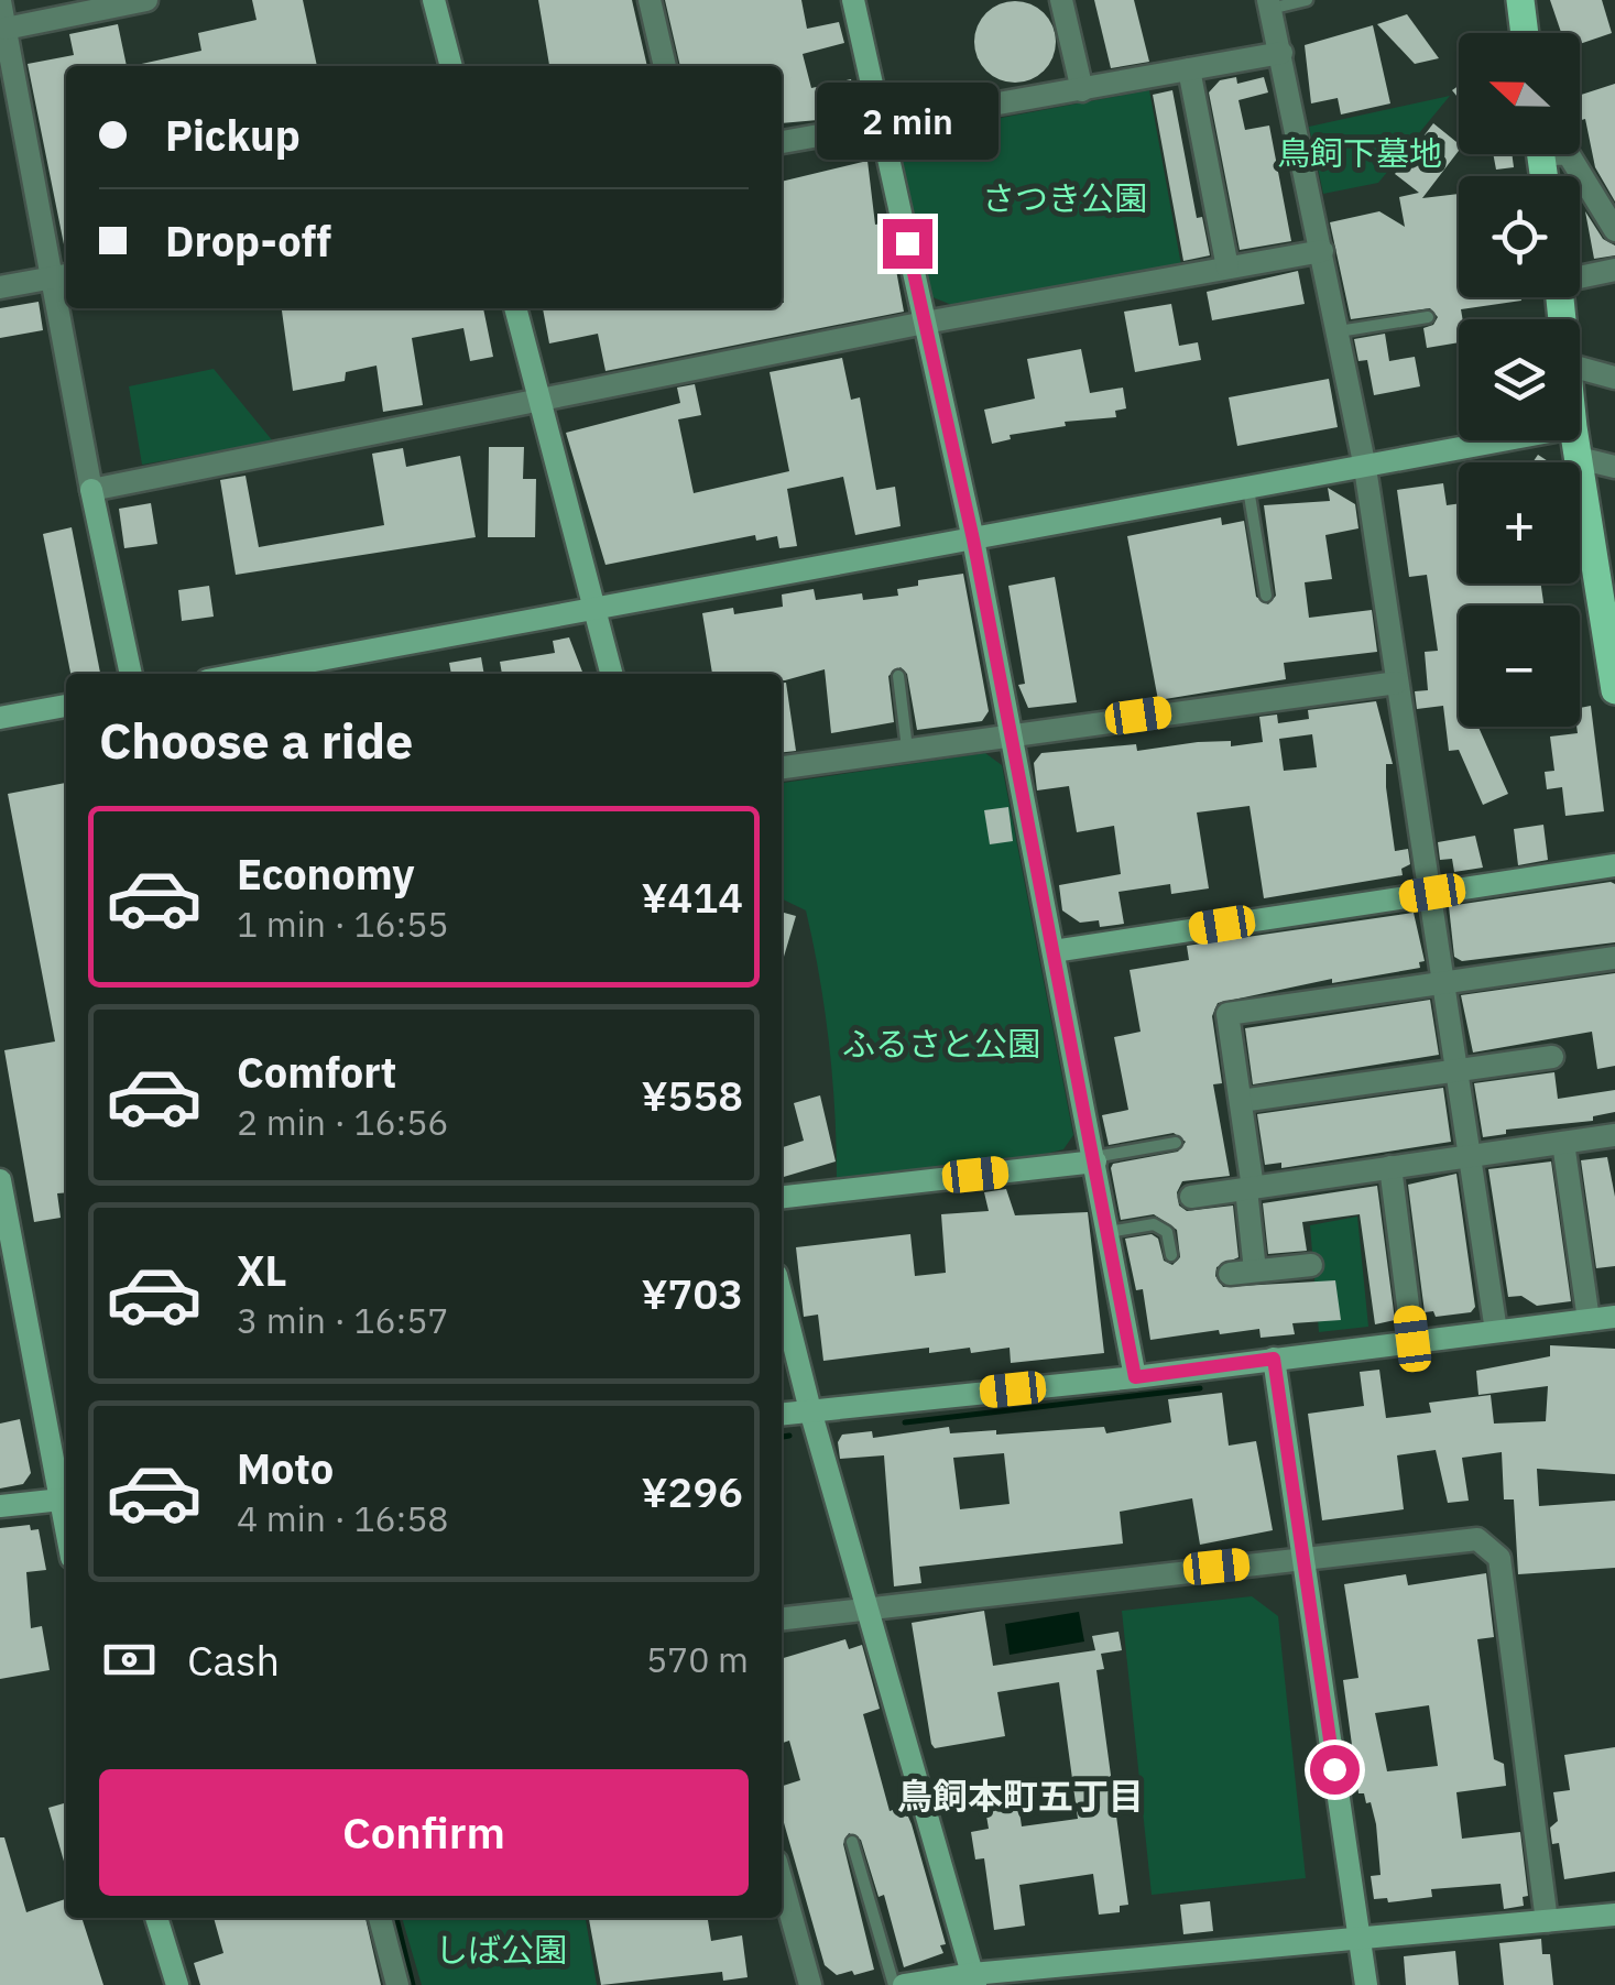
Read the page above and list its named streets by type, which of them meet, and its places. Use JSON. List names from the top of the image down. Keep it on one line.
{"districts":["鳥飼本町五丁目"],"parks":["鳥飼下墓地","さつき公園","ふるさと公園","しば公園"],"north":"left","page":{"map_buttons":["+","−"],"banner":["Pickup","Drop-off"],"bubble":"2 min","heading":"Choose a ride","list":[{"name":"Economy","note":"1 min · 16:55","value":"¥414"},{"name":"Comfort","note":"2 min · 16:56","value":"¥558"},{"name":"XL","note":"3 min · 16:57","value":"¥703"},{"name":"Moto","note":"4 min · 16:58","value":"¥296"}],"pay":["Cash","570 m"],"buttons":"Confirm"}}
